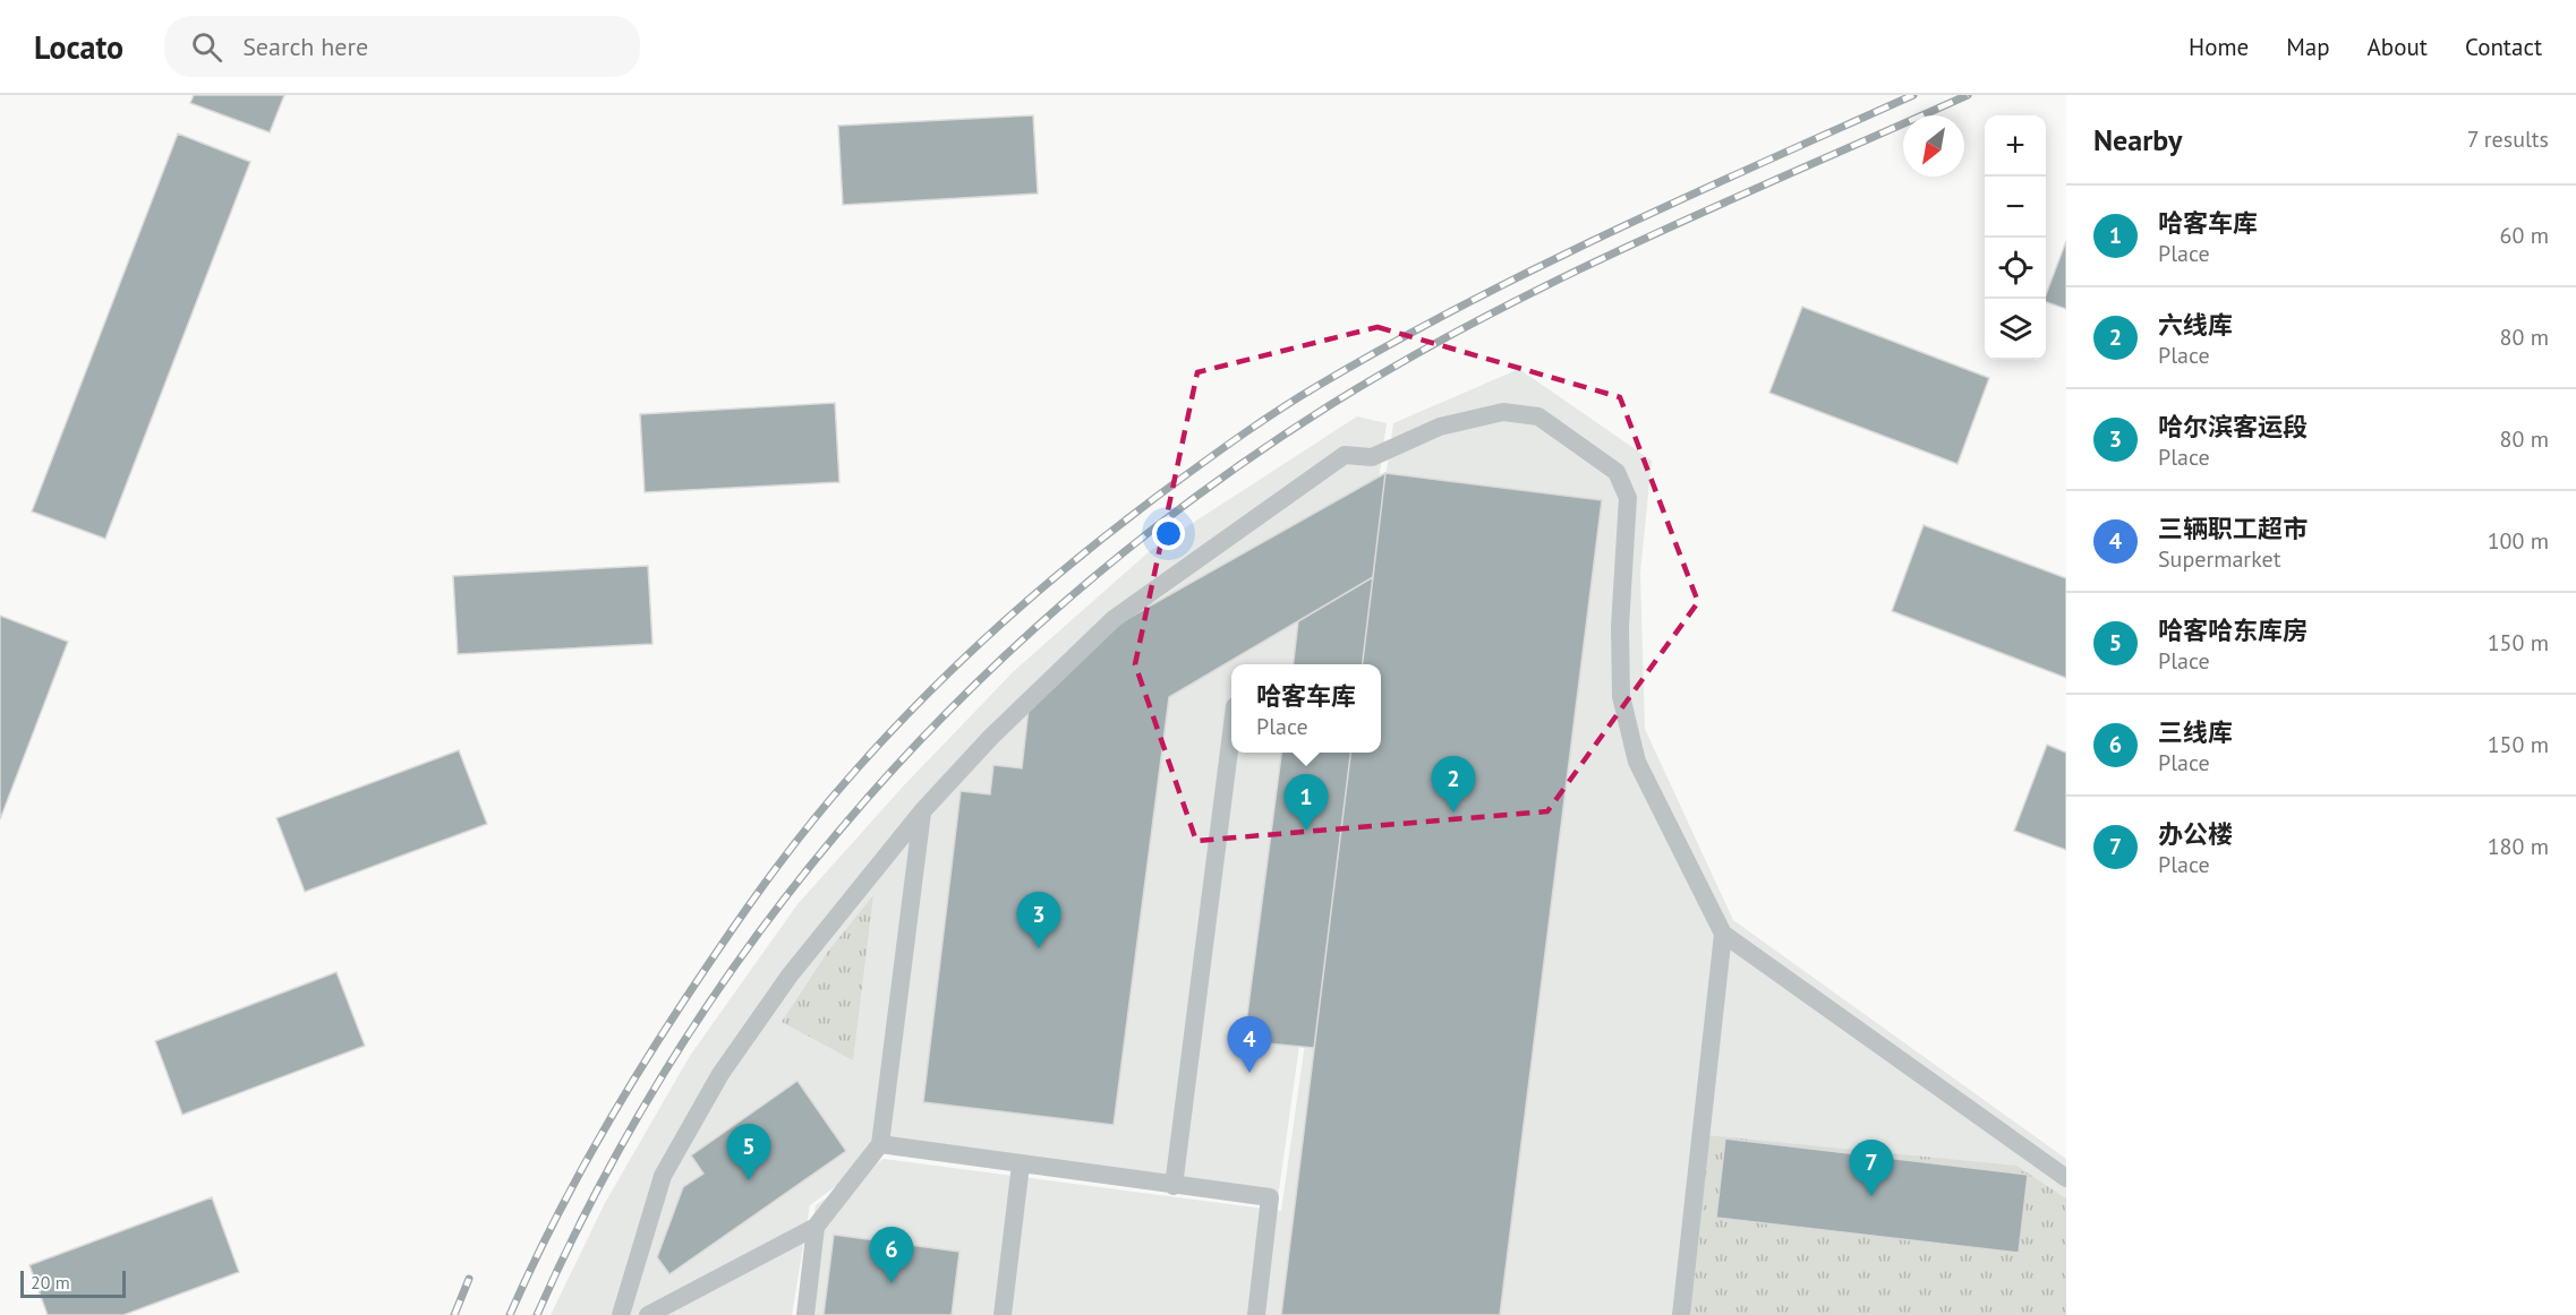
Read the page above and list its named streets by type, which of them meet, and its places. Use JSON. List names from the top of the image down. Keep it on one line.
{"scale_bar":"20 m","north":"bottom left","page":{"header":"Locato","search":"Search here","nav":["Home","Map","About","Contact"],"heading":["Nearby","7 results"],"map_buttons":["+","−"],"list":[{"mark":"1","name":"哈客车库","note":"Place","value":"60 m"},{"mark":"2","name":"六线库","note":"Place","value":"80 m"},{"mark":"3","name":"哈尔滨客运段","note":"Place","value":"80 m"},{"mark":"4","name":"三辆职工超市","note":"Supermarket","value":"100 m"},{"mark":"5","name":"哈客哈东库房","note":"Place","value":"150 m"},{"mark":"6","name":"三线库","note":"Place","value":"150 m"},{"mark":"7","name":"办公楼","note":"Place","value":"180 m"}],"popup":["哈客车库","Place"],"pins":["2","1","3","4","5","7","6"],"scale":"20 m"}}
